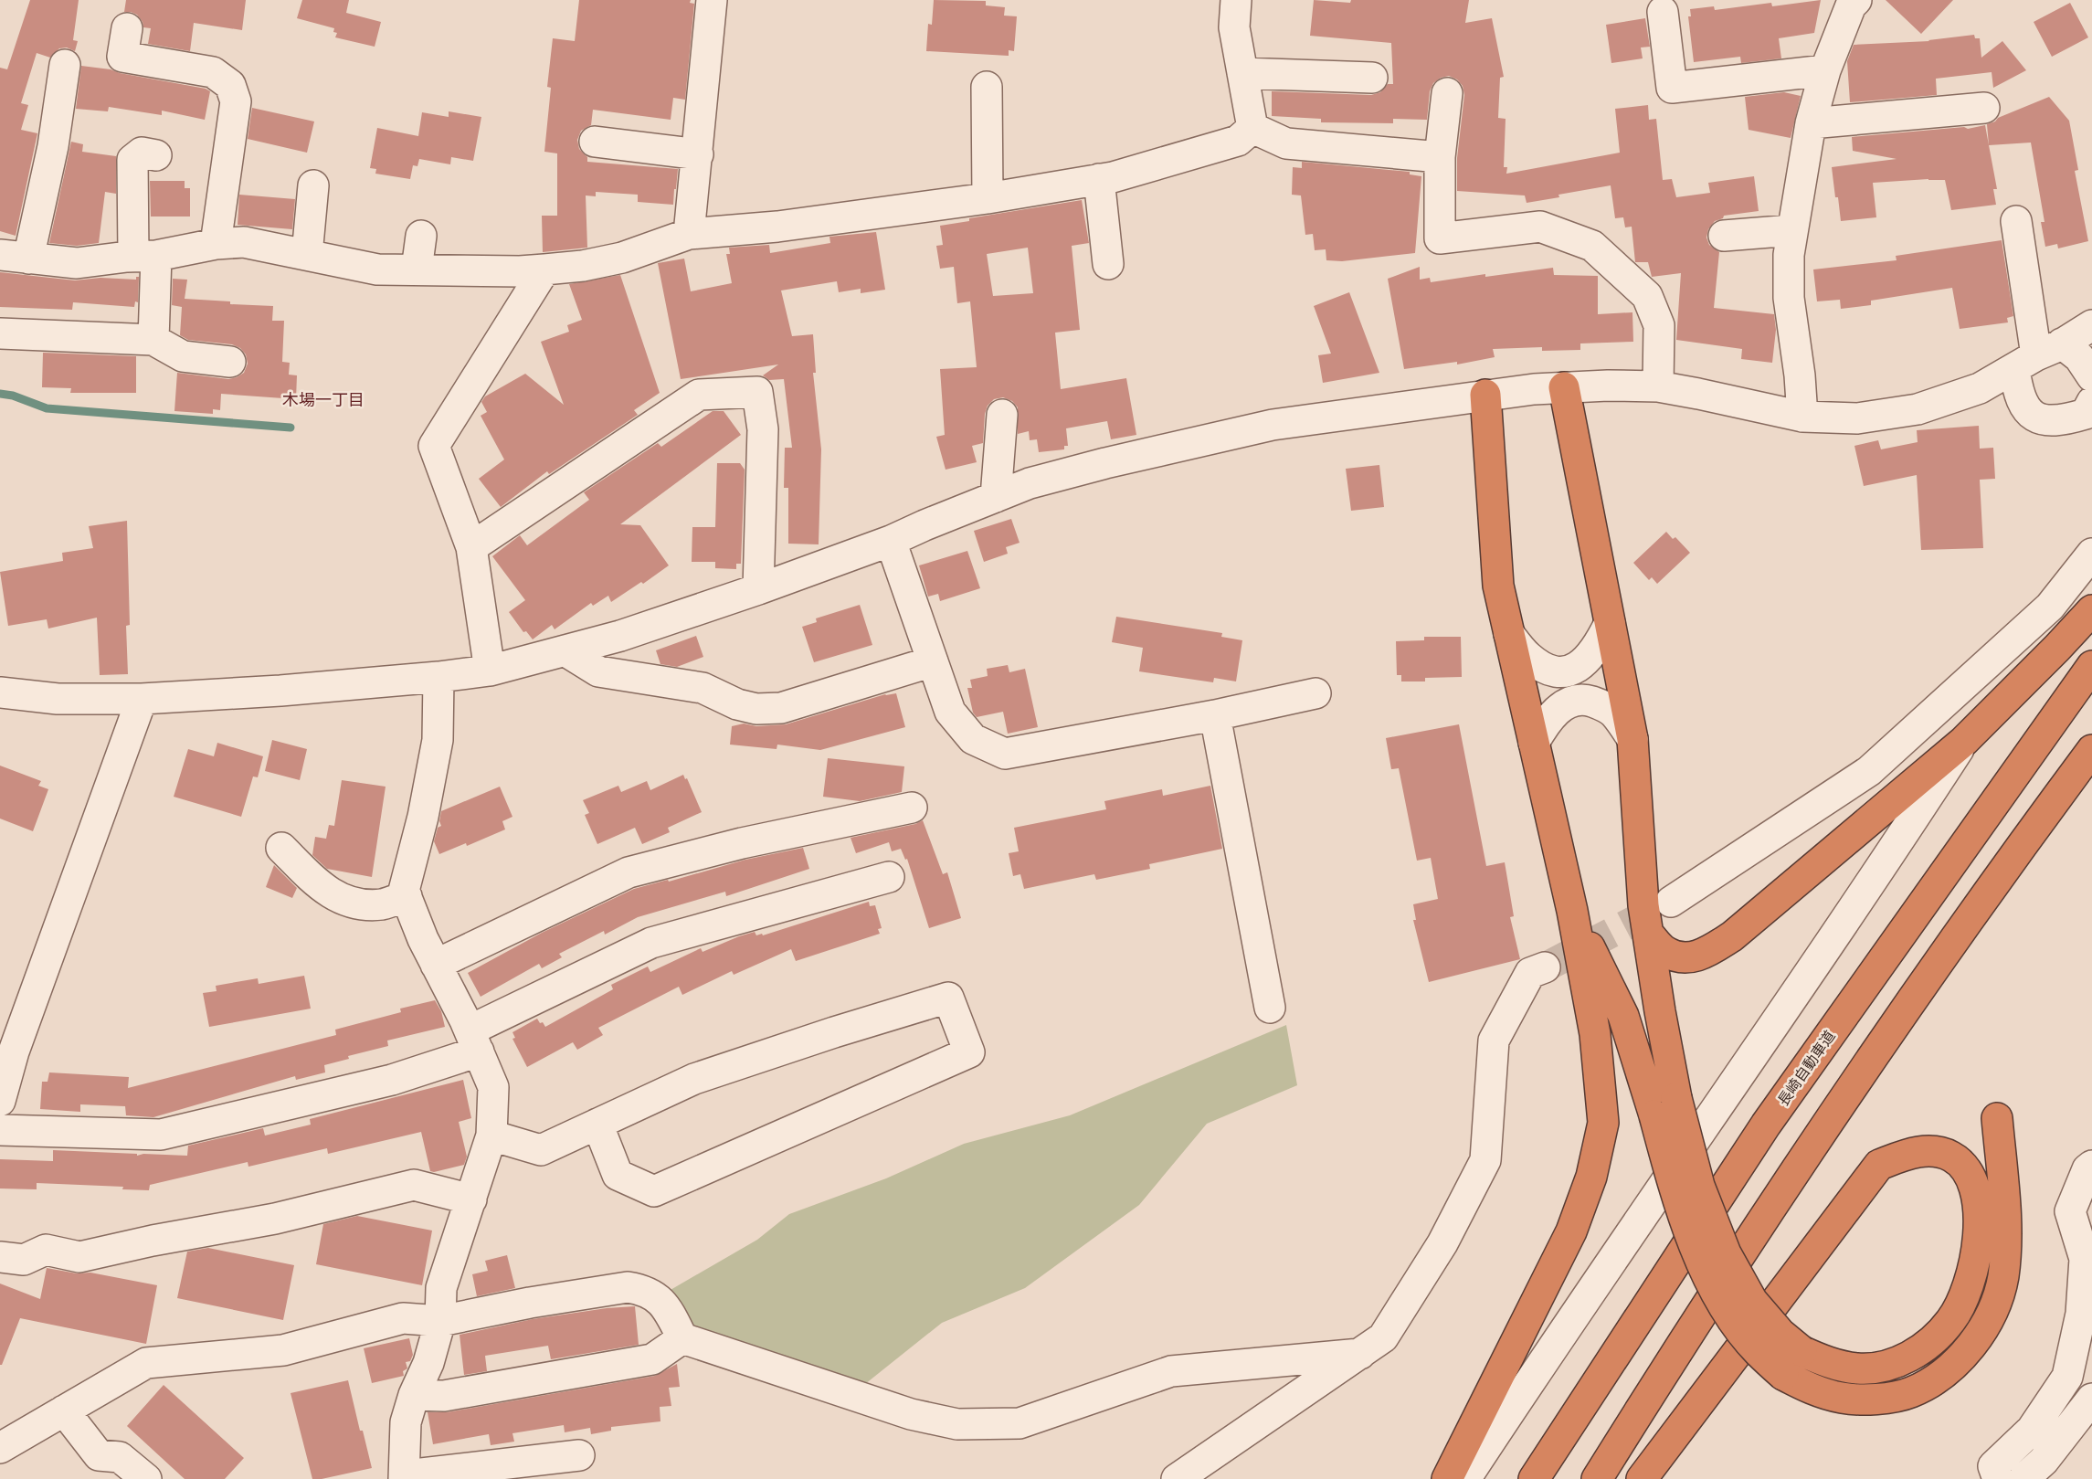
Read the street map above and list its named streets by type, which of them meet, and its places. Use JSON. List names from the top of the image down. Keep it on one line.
{"streets":{"highway":["長崎自動車道"]},"districts":["木場一丁目"]}
